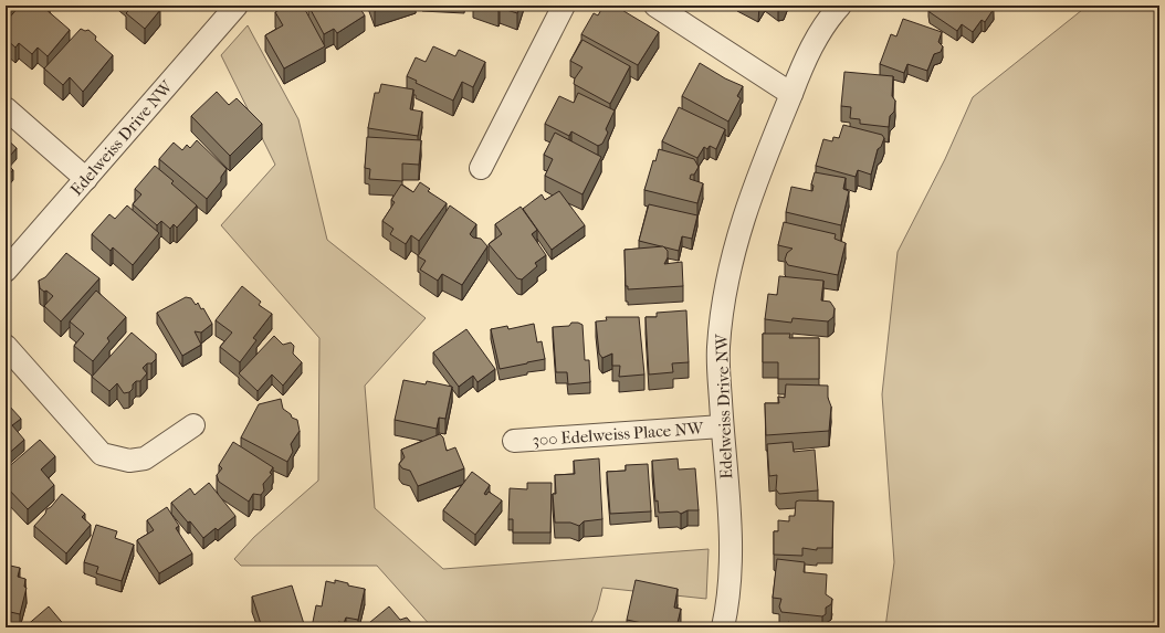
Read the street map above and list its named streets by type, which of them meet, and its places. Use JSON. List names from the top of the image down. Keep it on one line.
{"streets":{"street":["Edelweiss Drive NW","300 Edelweiss Place NW"]},"crossings":[["Edelweiss Drive NW","300 Edelweiss Place NW"]]}
